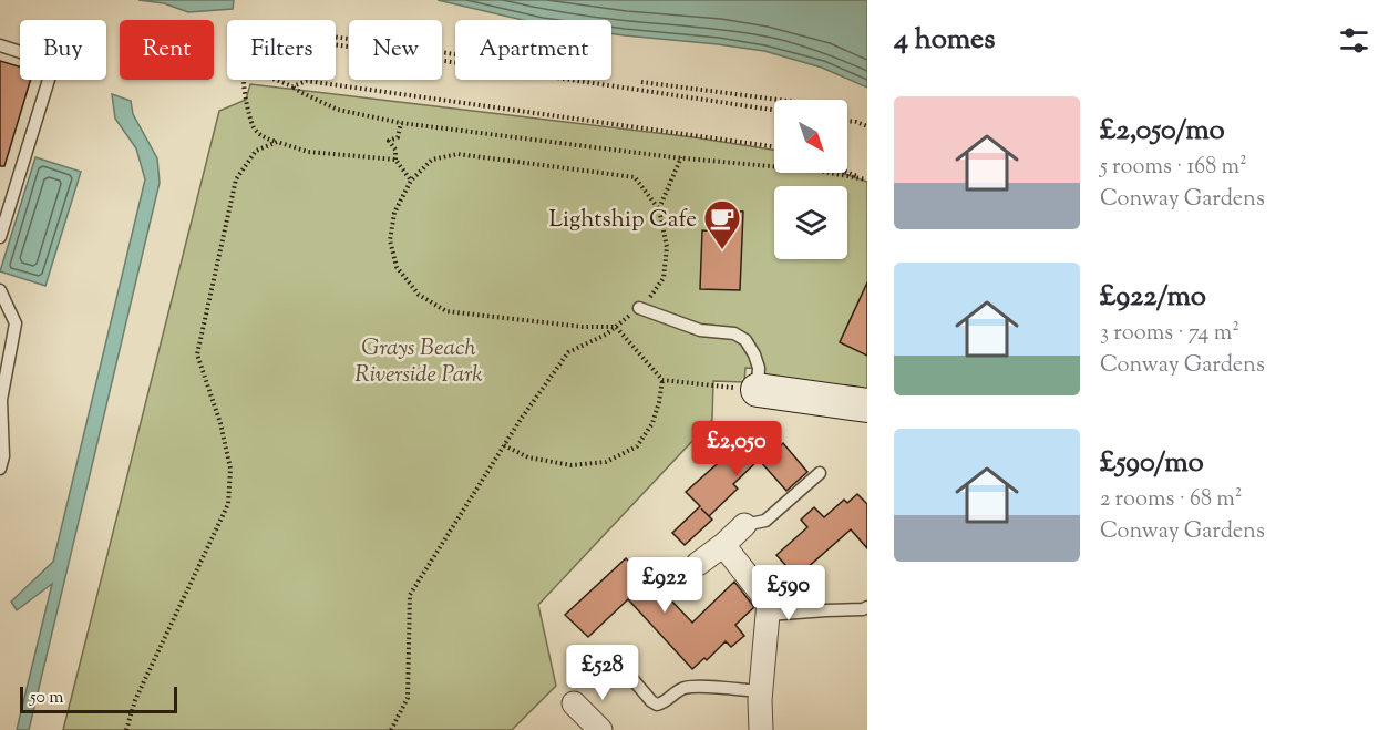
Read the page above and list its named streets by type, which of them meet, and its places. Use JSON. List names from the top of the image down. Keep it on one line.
{"parks":["Grays Beach Riverside Park"],"places":{"cafe":["Lightship Cafe"]},"scale_bar":"50 m","north":"bottom right","page":{"heading":"4 homes","chip":["Buy","Rent","Filters","New","Apartment"],"list":[{"name":"£2,050/mo","note":"5 rooms · 168 m² · Conway Gardens"},{"name":"£922/mo","note":"3 rooms · 74 m² · Conway Gardens"},{"name":"£590/mo","note":"2 rooms · 68 m² · Conway Gardens"}],"price":["£2,050","£922","£590","£528"],"scale":"50 m"}}
